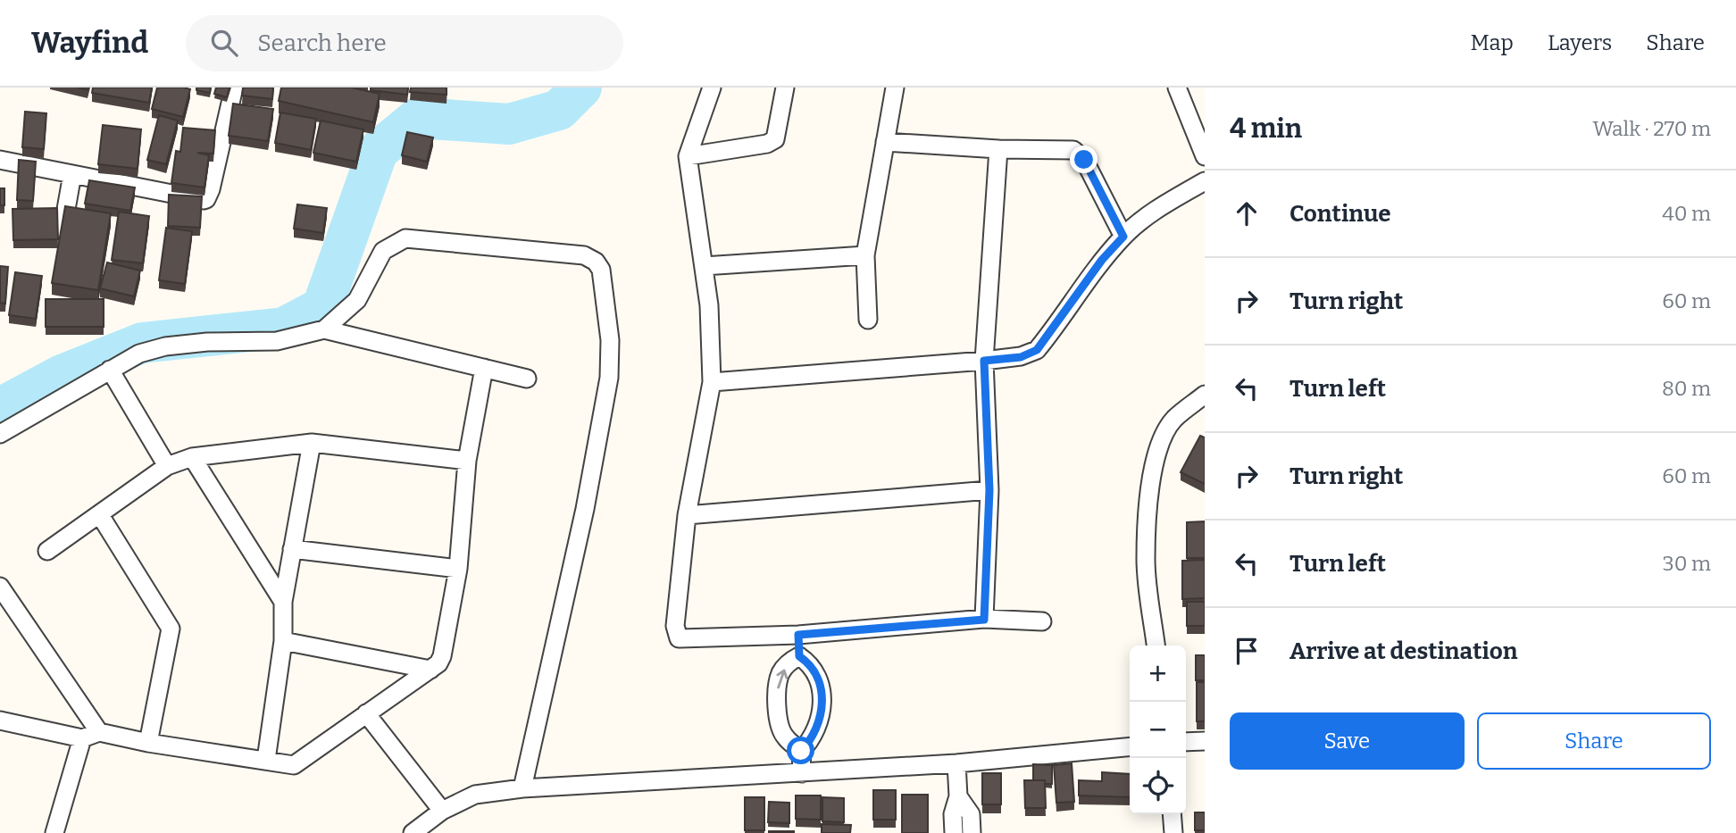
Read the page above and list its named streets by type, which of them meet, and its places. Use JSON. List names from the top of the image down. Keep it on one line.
{"page":{"header":"Wayfind","search":"Search here","nav":["Map","Layers","Share"],"heading":["4 min","Walk · 270 m"],"list":[["Continue","40 m"],["Turn right","60 m"],["Turn left","80 m"],["Turn right","60 m"],["Turn left","30 m"],"Arrive at destination"],"map_buttons":["+","−"],"buttons":["Save","Share"]}}
